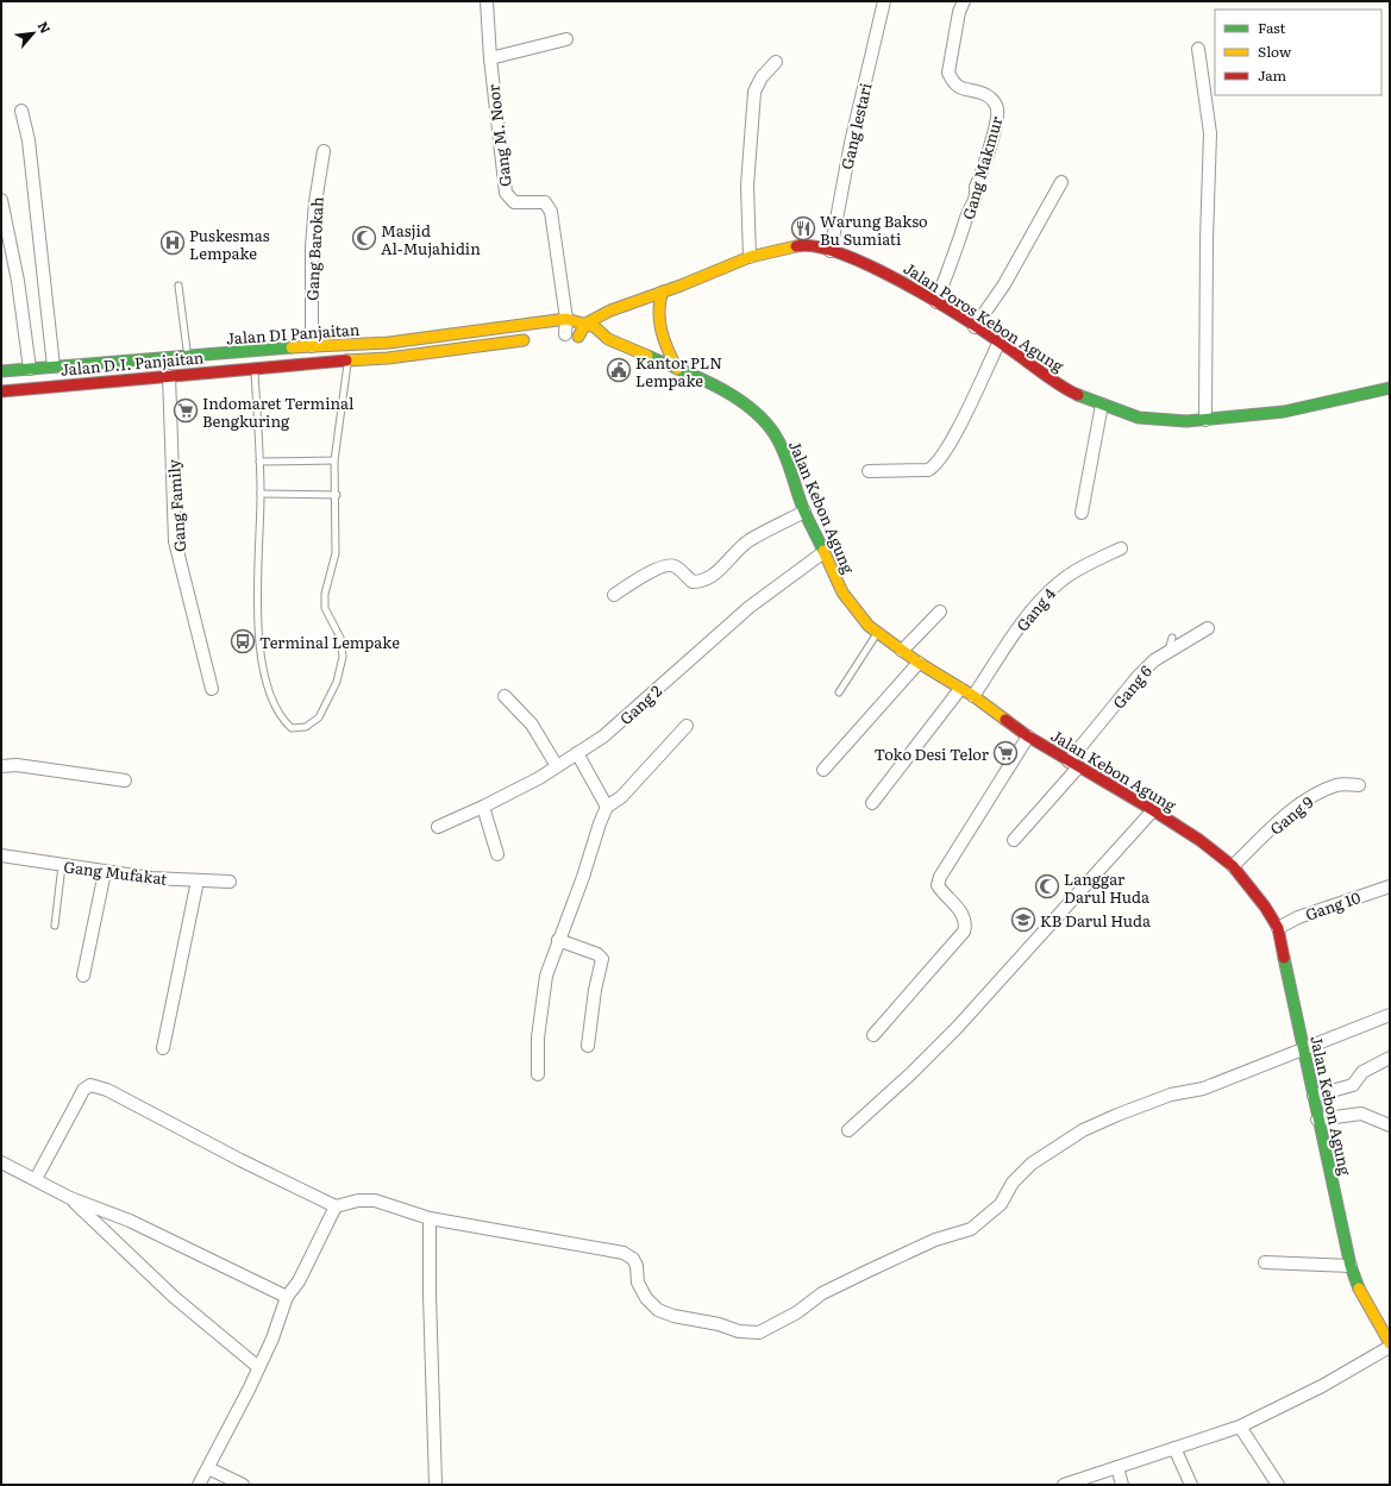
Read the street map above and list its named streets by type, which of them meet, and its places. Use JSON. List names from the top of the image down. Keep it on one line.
{"streets":{"main road":["Jalan Poros Kebon Agung","Jalan DI Panjaitan","Jalan D.I. Panjaitan","Jalan Kebon Agung"],"street":["Gang lestari","Gang M. Noor","Gang Makmur","Gang Barokah","Gang Family","Gang 4","Gang 6","Gang 2","Gang 9","Gang Mufakat","Gang 10"]},"crossings":[["Gang lestari","Jalan Poros Kebon Agung"],["Gang M. Noor","Jalan DI Panjaitan"],["Gang Makmur","Jalan Poros Kebon Agung"],["Gang Barokah","Jalan DI Panjaitan"],["Jalan Poros Kebon Agung","Jalan DI Panjaitan"],["Jalan DI Panjaitan","Jalan Kebon Agung"],["Jalan D.I. Panjaitan","Gang Family"],["Jalan Kebon Agung","Gang 4"],["Jalan Kebon Agung","Gang 6"],["Jalan Kebon Agung","Gang 2"],["Jalan Kebon Agung","Gang 9"],["Jalan Kebon Agung","Gang 10"]],"places":{"restaurant":["Warung Bakso Bu Sumiati"],"mosque":["Masjid Al-Mujahidin","Langgar Darul Huda"],"hospital":["Puskesmas Lempake"],"public building":["Kantor PLN Lempake"],"supermarket":["Indomaret Terminal Bengkuring","Toko Desi Telor"],"bus stop":["Terminal Lempake"],"school or university":["KB Darul Huda"]},"legend":["Fast","Slow","Jam"],"north":"top right"}
